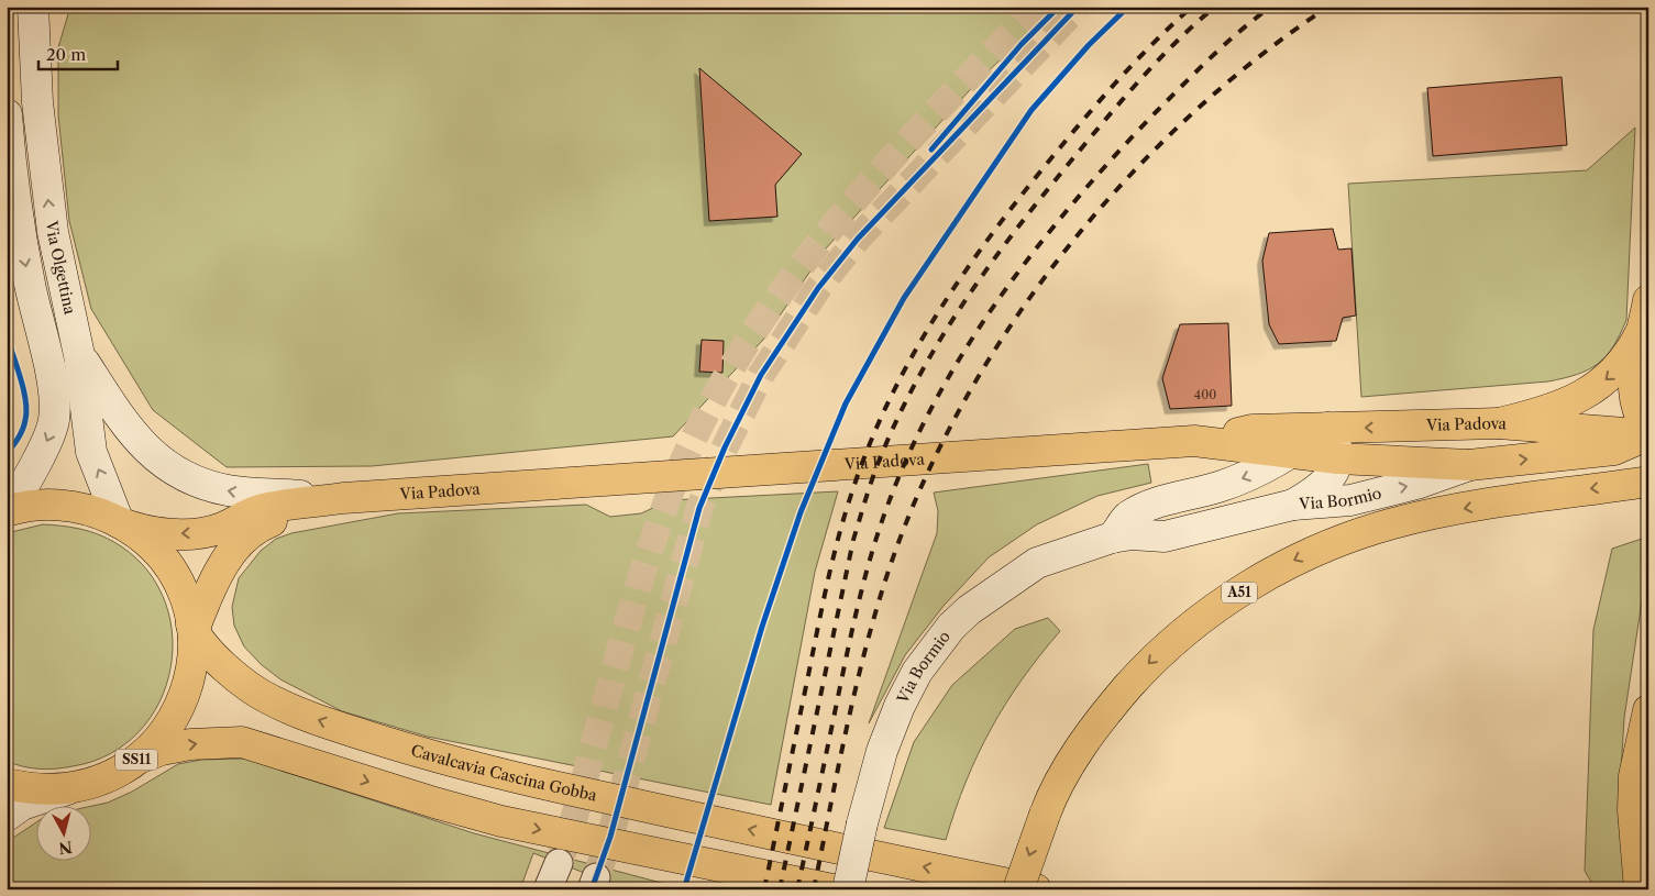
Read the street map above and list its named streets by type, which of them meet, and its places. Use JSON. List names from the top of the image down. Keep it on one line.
{"streets":{"main road":["Via Olgettina","Via Padova","Via Bormio","A51","SS11","Cavalcavia Cascina Gobba"]},"crossings":[["Via Olgettina","Via Padova"],["Via Olgettina","SS11"],["Via Padova","Via Bormio"],["Via Padova","SS11"],["Via Padova","Cavalcavia Cascina Gobba"],["SS11","Cavalcavia Cascina Gobba"]],"house_numbers":["400"],"scale_bar":"20 m","north":"bottom"}
